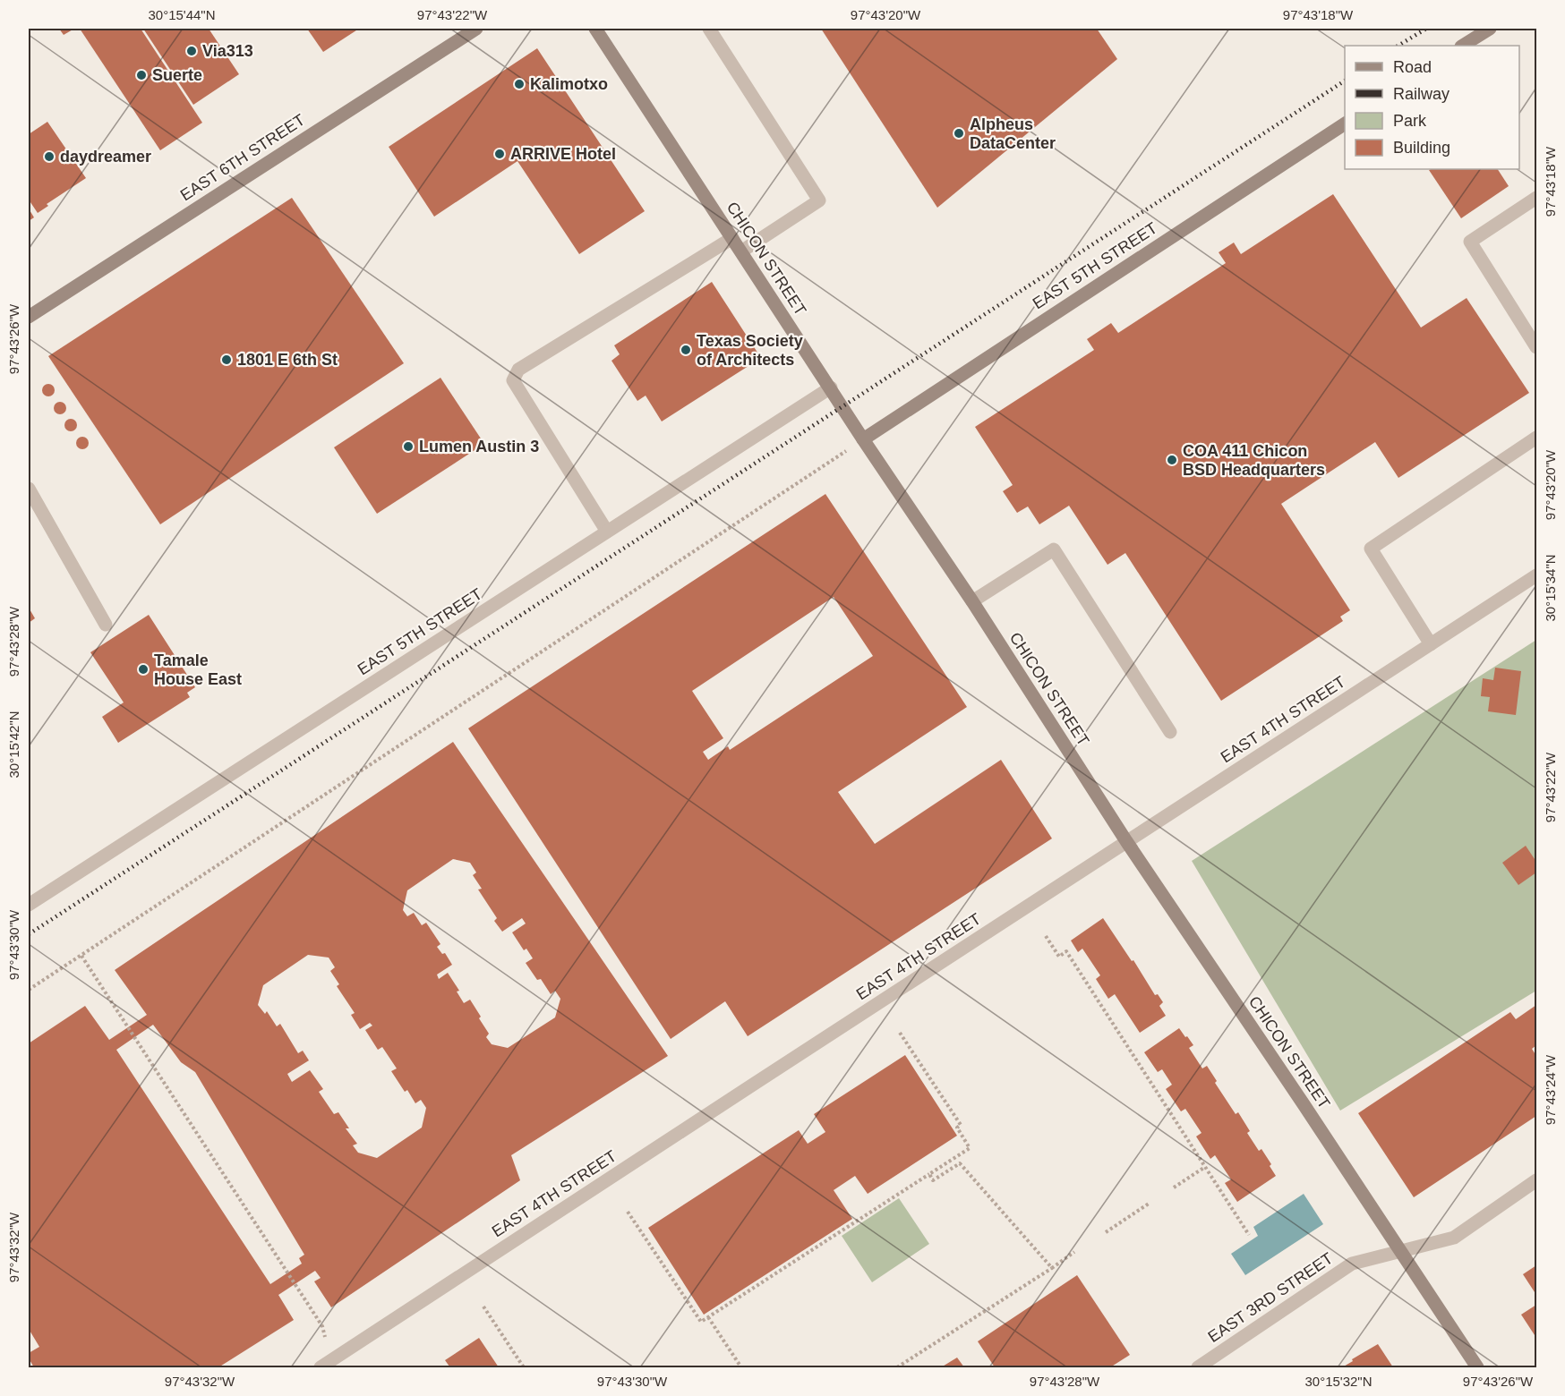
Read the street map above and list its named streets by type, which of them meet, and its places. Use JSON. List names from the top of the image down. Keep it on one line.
{"streets":{"street":["EAST 6TH STREET","CHICON STREET","EAST 5TH STREET","EAST 4TH STREET","EAST 3RD STREET"]},"crossings":[["CHICON STREET","EAST 5TH STREET"],["CHICON STREET","EAST 4TH STREET"],["CHICON STREET","EAST 3RD STREET"]],"places":["Via313","Suerte","Kalimotxo","Alpheus DataCenter","ARRIVE Hotel","daydreamer","Texas Society of Architects","1801 E 6th St","Lumen Austin 3","COA 411 Chicon BSD Headquarters","Tamale House East"],"legend":["Road","Railway","Park","Building"],"coordinates":["30°15'44\"N","97°43'22\"W","97°43'20\"W","97°43'18\"W","97°43'26\"W","30°15'34\"N","97°43'28\"W","30°15'42\"N","97°43'30\"W","97°43'24\"W","97°43'32\"W","30°15'32\"N"]}
